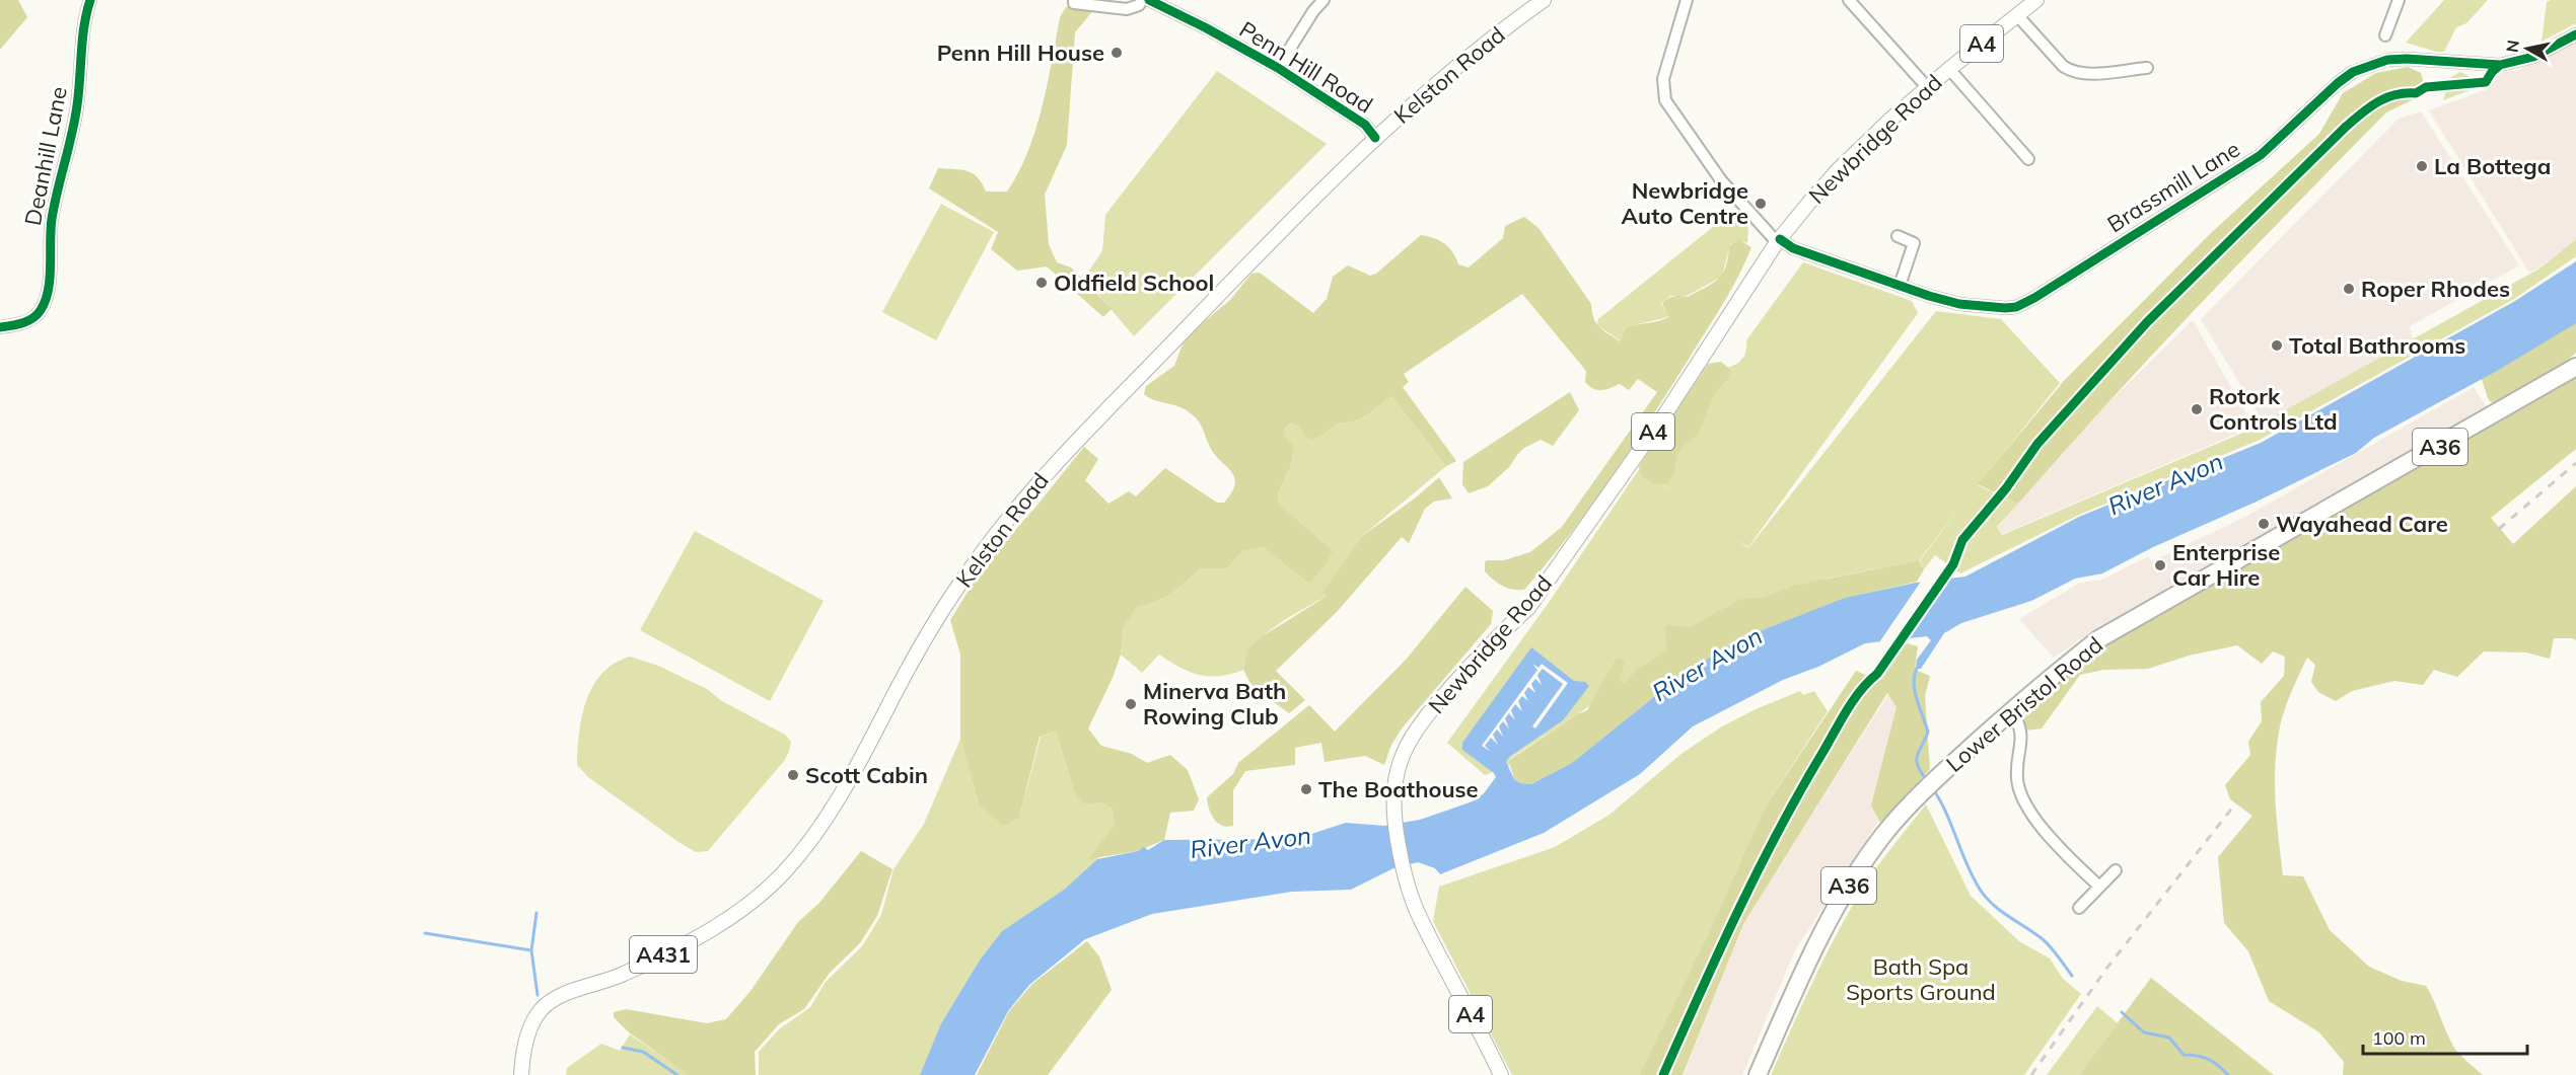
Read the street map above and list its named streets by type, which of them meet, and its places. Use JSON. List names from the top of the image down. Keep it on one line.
{"streets":{"highway":["A36","Lower Bristol Road"],"main road":["A4","Kelston Road","Newbridge Road","A431"],"street":["Penn Hill Road","Deanhill Lane","Brassmill Lane"]},"crossings":[["Penn Hill Road","Kelston Road"],["Newbridge Road","Brassmill Lane"]],"water":["River Avon"],"parks":["Bath Spa Sports Ground"],"places":["Penn Hill House","La Bottega","Newbridge Auto Centre","Oldfield School","Roper Rhodes","Total Bathrooms","Rotork Controls Ltd","Wayahead Care","Enterprise Car Hire","Minerva Bath Rowing Club","Scott Cabin","The Boathouse"],"scale_bar":"100 m","north":"left"}
